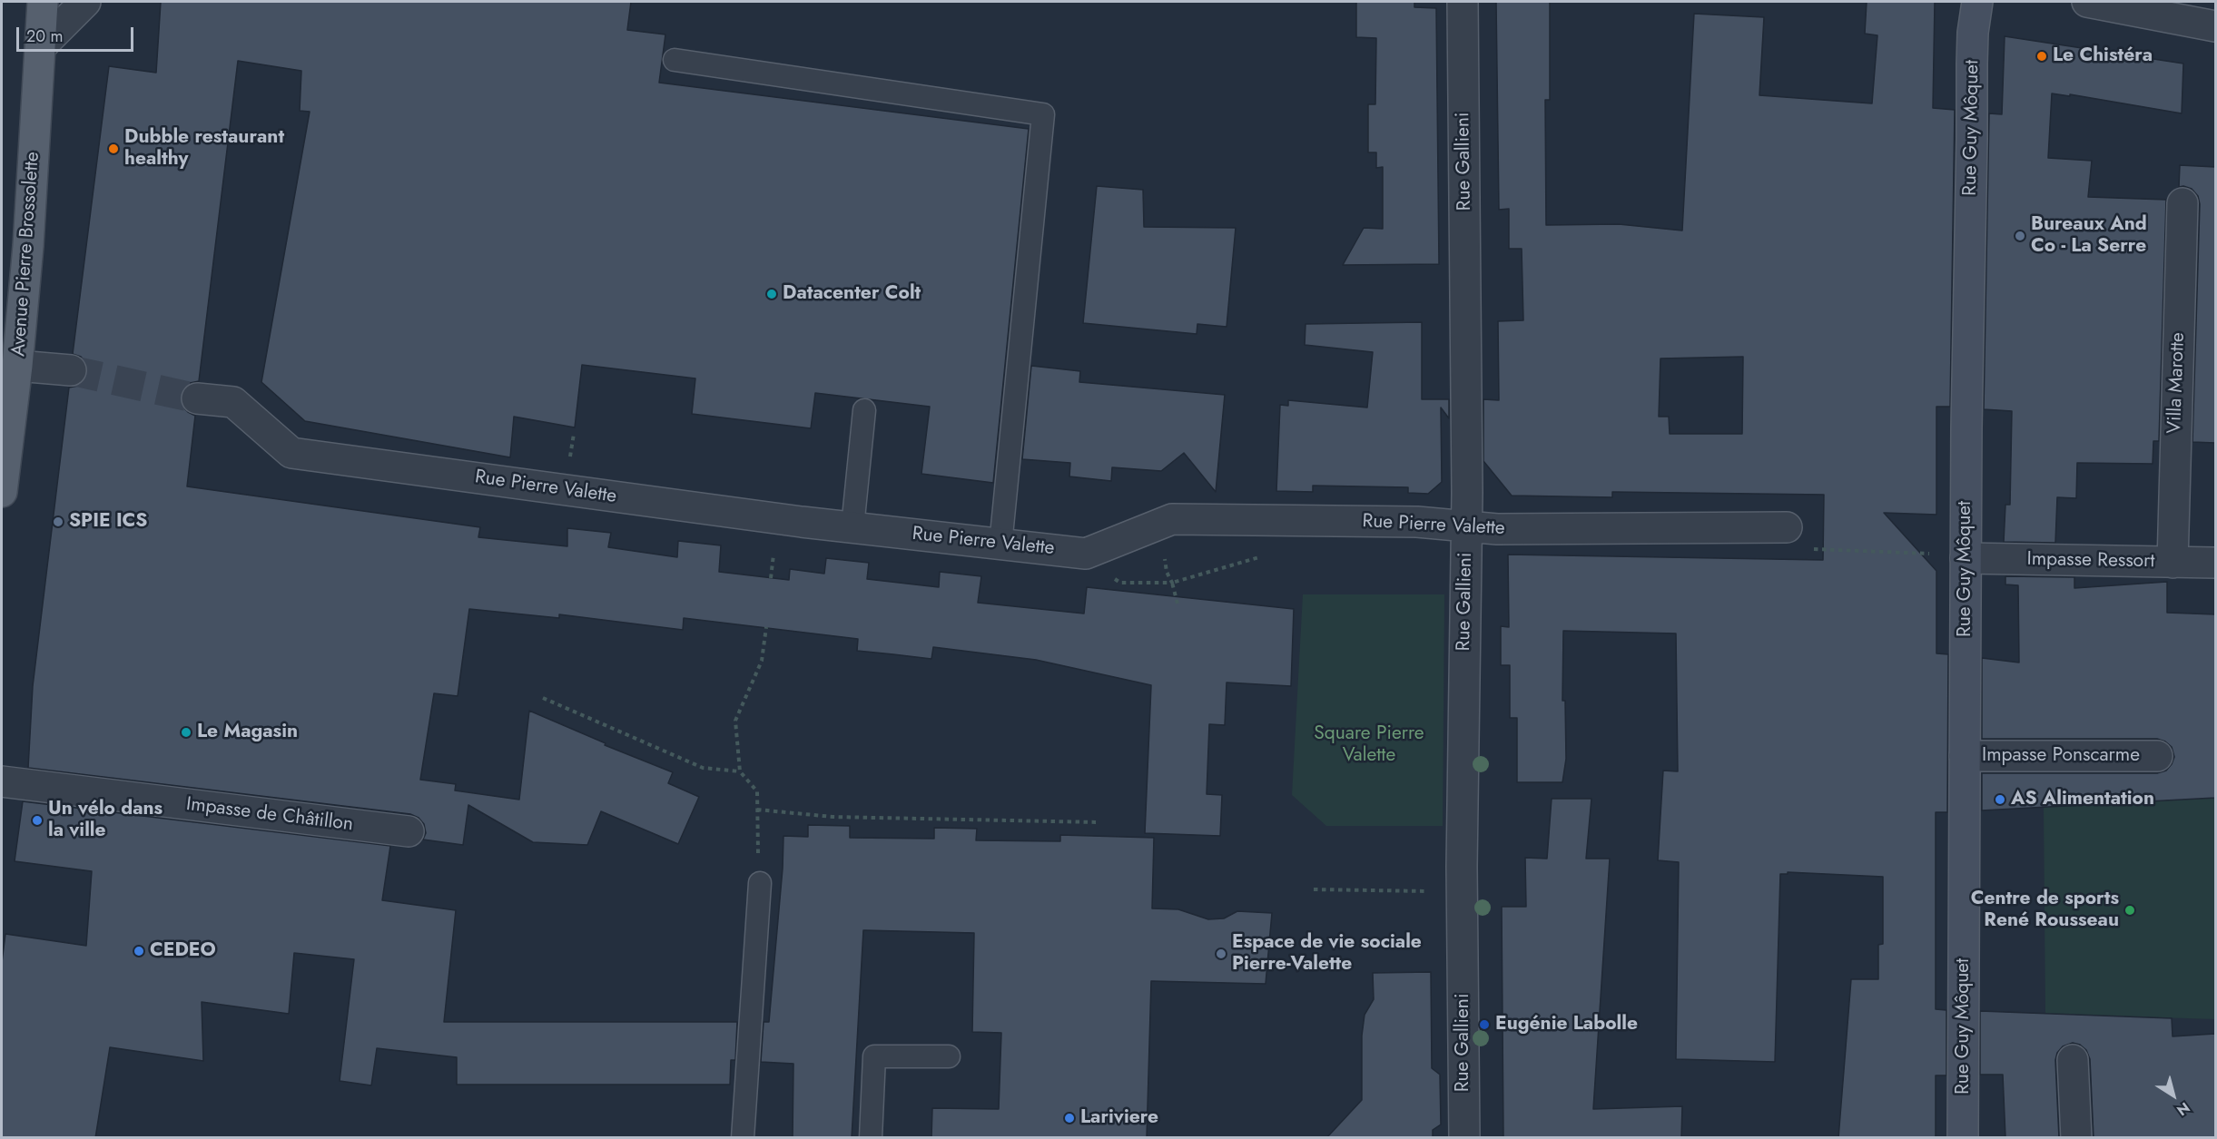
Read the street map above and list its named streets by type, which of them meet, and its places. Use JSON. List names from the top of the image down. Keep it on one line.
{"streets":{"main road":["Avenue Pierre Brossolette"],"street":["Rue Guy Môquet","Rue Gallieni","Villa Marotte","Rue Pierre Valette","Impasse Ressort","Impasse Ponscarme","Impasse de Châtillon"]},"crossings":[["Rue Guy Môquet","Impasse Ressort"],["Rue Guy Môquet","Impasse Ponscarme"],["Rue Gallieni","Rue Pierre Valette"],["Villa Marotte","Impasse Ressort"]],"parks":["Square Pierre Valette"],"places":["Le Chistéra","Dubble restaurant healthy","Bureaux And Co - La Serre","Datacenter Colt","SPIE ICS","Le Magasin","AS Alimentation","Un vélo dans la ville","Centre de sports René Rousseau","CEDEO","Espace de vie sociale Pierre-Valette","Eugénie Labolle","Lariviere"],"scale_bar":"20 m","north":"bottom right"}
